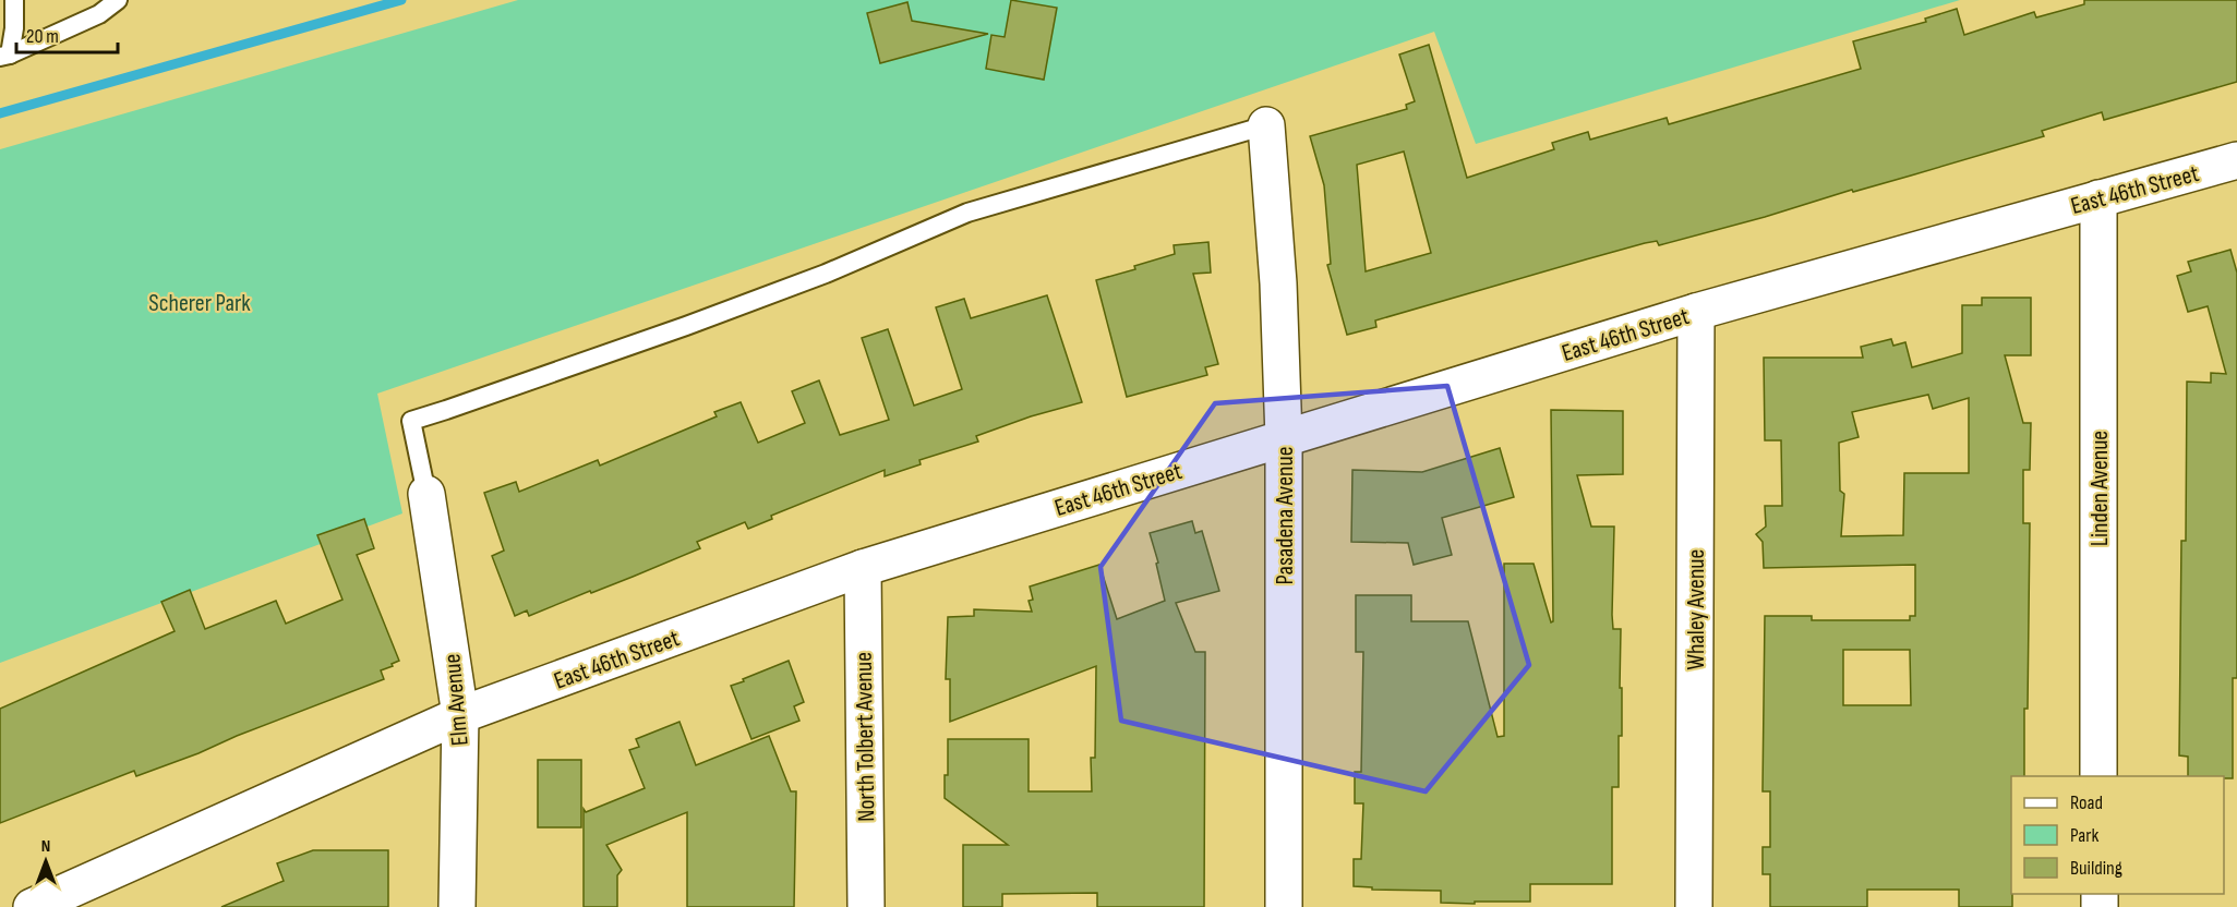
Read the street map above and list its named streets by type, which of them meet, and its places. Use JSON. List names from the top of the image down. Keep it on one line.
{"streets":{"street":["East 46th Street","Linden Avenue","Pasadena Avenue","Whaley Avenue","Elm Avenue","North Tolbert Avenue"]},"crossings":[["East 46th Street","Linden Avenue"],["East 46th Street","Pasadena Avenue"],["East 46th Street","Whaley Avenue"],["East 46th Street","Elm Avenue"],["East 46th Street","North Tolbert Avenue"]],"parks":["Scherer Park"],"legend":["Road","Park","Building"],"scale_bar":"20 m","north":"top"}
